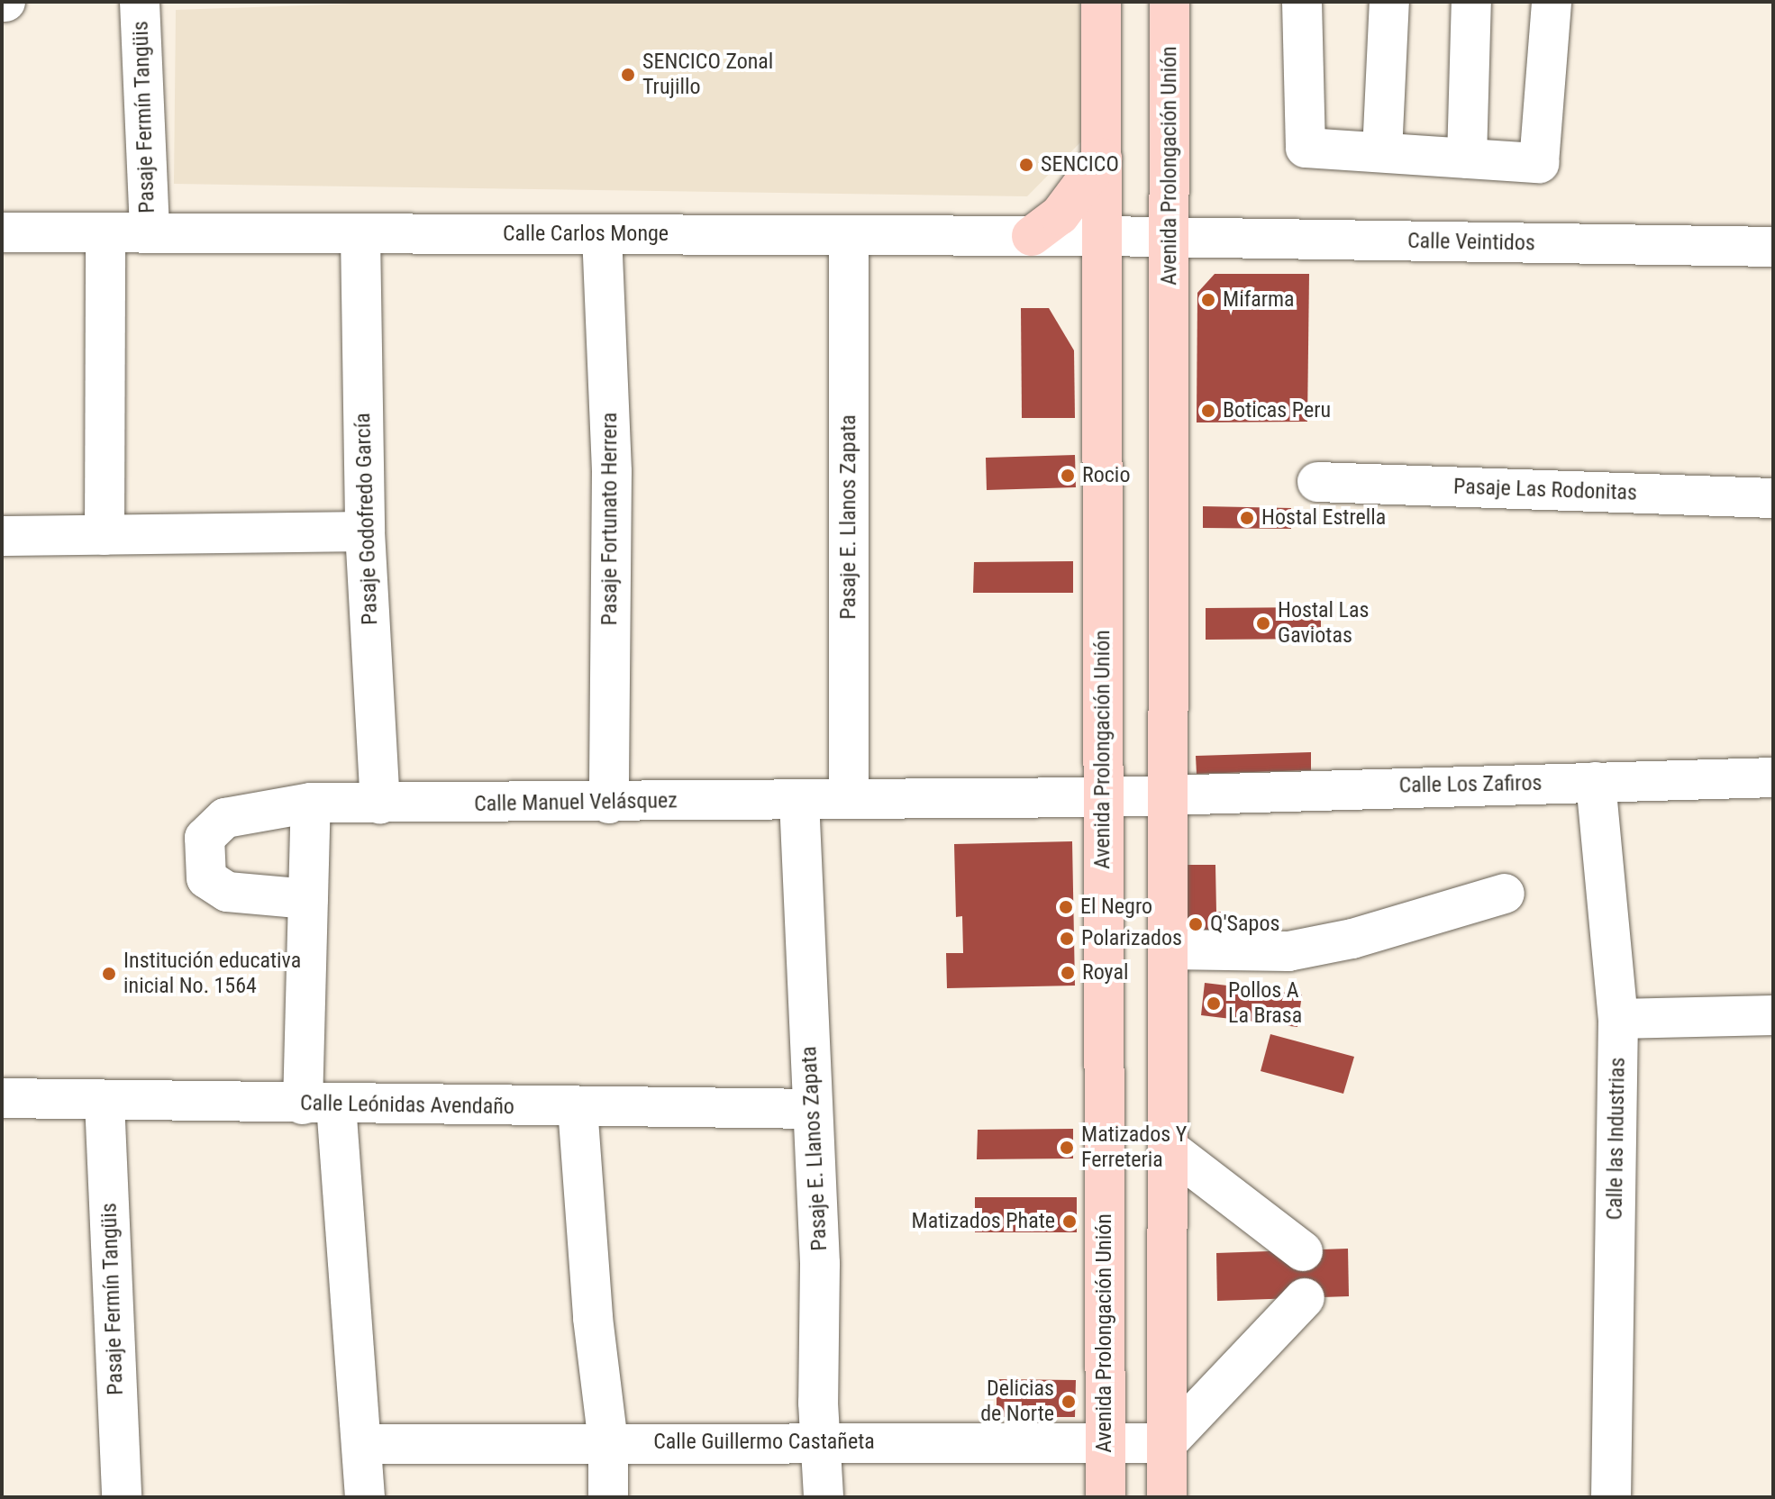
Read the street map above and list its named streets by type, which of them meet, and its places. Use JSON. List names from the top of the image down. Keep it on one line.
{"streets":{"main road":["Avenida Prolongación Unión"],"street":["Pasaje Fermín Tangüis","Calle Carlos Monge","Calle Veintidos","Pasaje Las Rodonitas","Pasaje E. Llanos Zapata","Pasaje Godofredo García","Pasaje Fortunato Herrera","Calle Los Zafiros","Calle Manuel Velásquez","Calle Leónidas Avendaño","Calle las Industrias","Calle Guillermo Castañeta"]},"crossings":[["Pasaje Fermín Tangüis","Calle Carlos Monge"],["Pasaje Fermín Tangüis","Calle Leónidas Avendaño"],["Avenida Prolongación Unión","Calle Carlos Monge"],["Avenida Prolongación Unión","Calle Veintidos"],["Avenida Prolongación Unión","Calle Los Zafiros"],["Avenida Prolongación Unión","Calle Manuel Velásquez"],["Avenida Prolongación Unión","Calle Guillermo Castañeta"],["Calle Carlos Monge","Calle Veintidos"],["Calle Carlos Monge","Pasaje E. Llanos Zapata"],["Calle Carlos Monge","Pasaje Godofredo García"],["Calle Carlos Monge","Pasaje Fortunato Herrera"],["Pasaje E. Llanos Zapata","Calle Manuel Velásquez"],["Pasaje E. Llanos Zapata","Calle Leónidas Avendaño"],["Pasaje E. Llanos Zapata","Calle Guillermo Castañeta"],["Pasaje Godofredo García","Calle Manuel Velásquez"],["Pasaje Fortunato Herrera","Calle Manuel Velásquez"],["Calle Los Zafiros","Calle Manuel Velásquez"],["Calle Los Zafiros","Calle las Industrias"]],"places":["SENCICO Zonal Trujillo","SENCICO","Mifarma","Boticas Peru","Rocio","Hostal Estrella","Hostal Las Gaviotas","El Negro","Q'Sapos","Polarizados","Royal","Institución educativa inicial No. 1564","Pollos A La Brasa","Matizados Y Ferreteria","Matizados Phate","Delicias de Norte"]}
